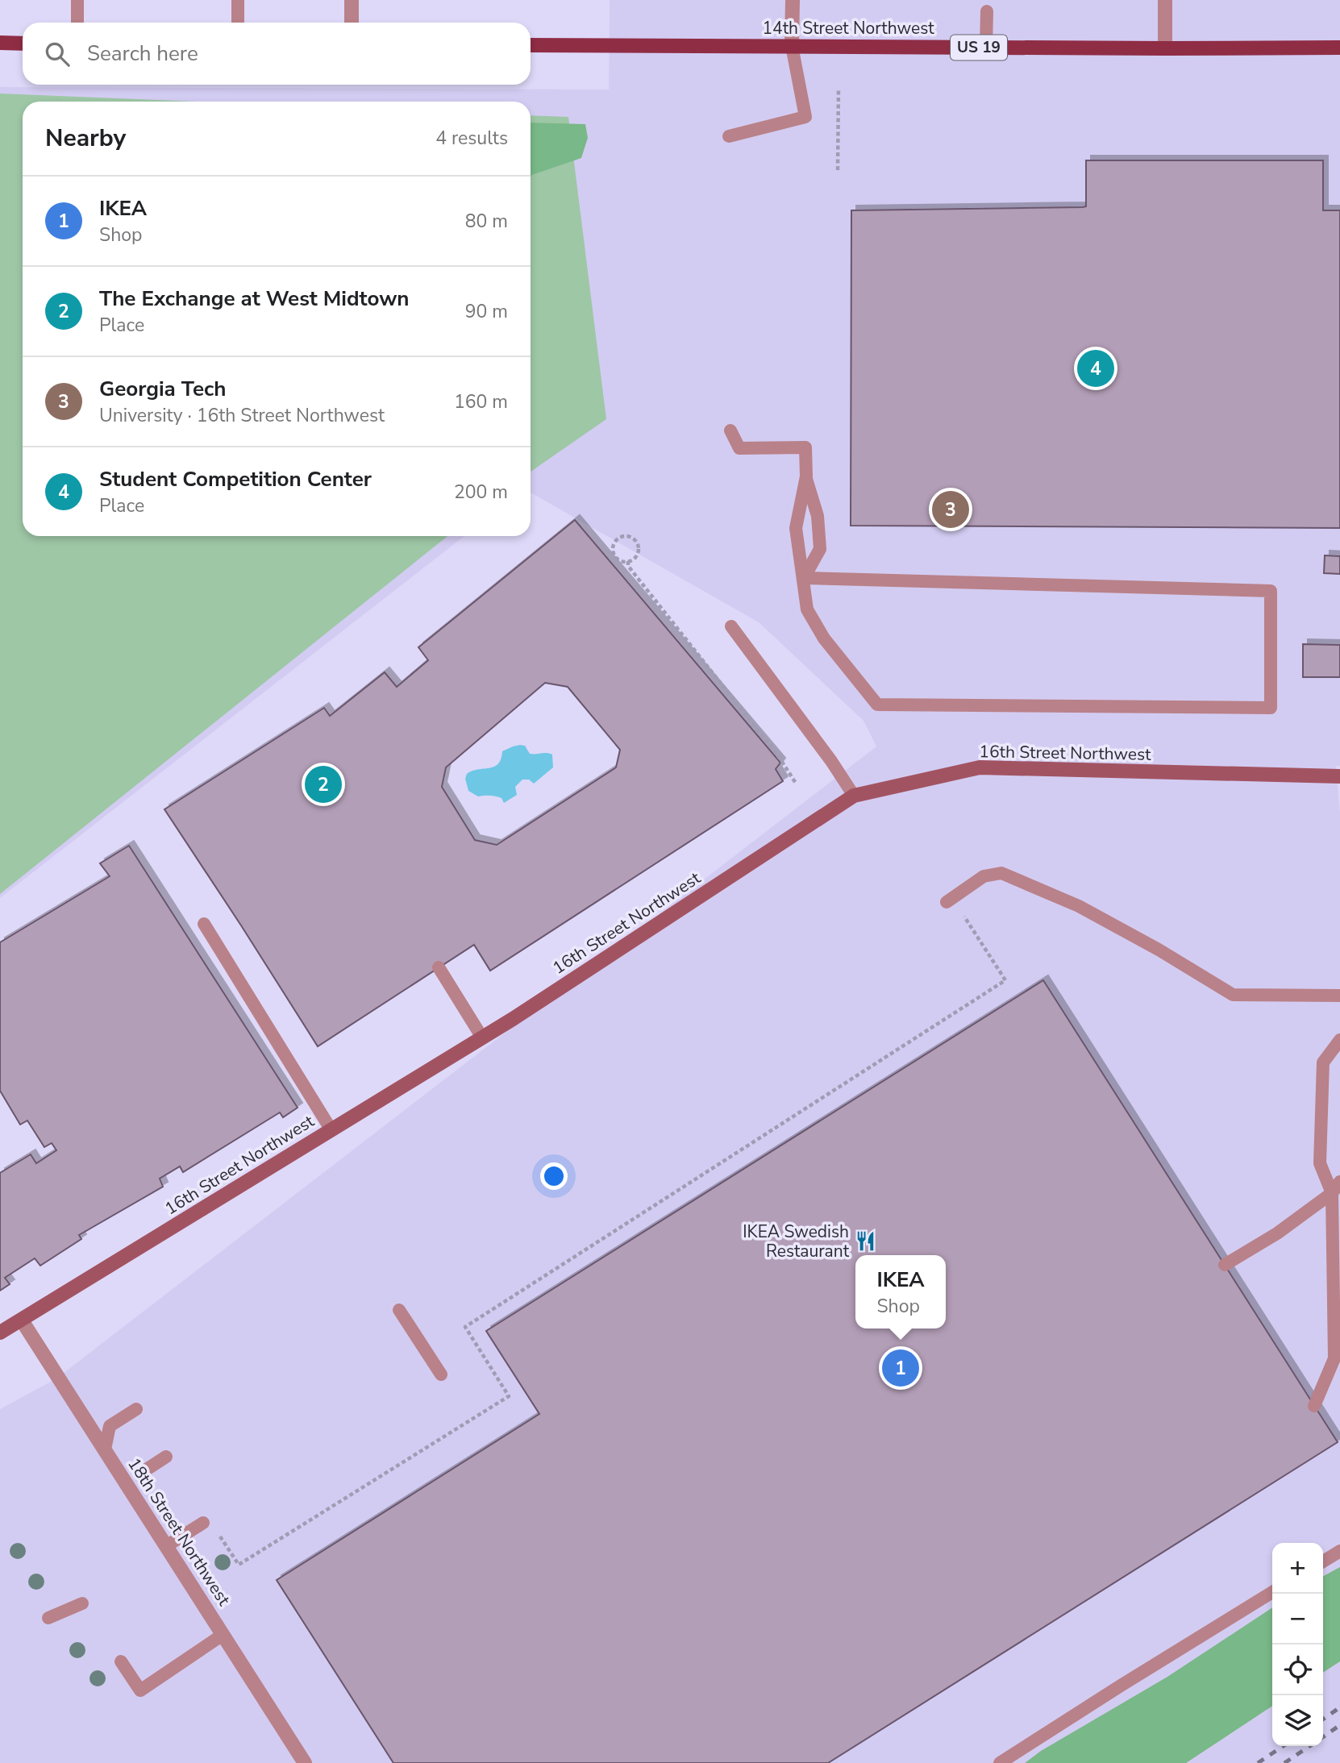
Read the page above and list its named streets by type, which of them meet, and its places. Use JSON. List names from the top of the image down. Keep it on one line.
{"streets":{"main road":["14th Street Northwest","US 19"],"street":["16th Street Northwest","18th Street Northwest"]},"crossings":[["16th Street Northwest","18th Street Northwest"]],"places":{"restaurant":["IKEA Swedish Restaurant"]},"page":{"search":"Search here","heading":["Nearby","4 results"],"list":[{"mark":"1","name":"IKEA","note":"Shop","value":"80 m"},{"mark":"2","name":"The Exchange at West Midtown","note":"Place","value":"90 m"},{"mark":"3","name":"Georgia Tech","note":"University · 16th Street Northwest","value":"160 m"},{"mark":"4","name":"Student Competition Center","note":"Place","value":"200 m"}],"pins":["4","3","2","1"],"popup":["IKEA","Shop"],"map_buttons":["+","−"]}}
